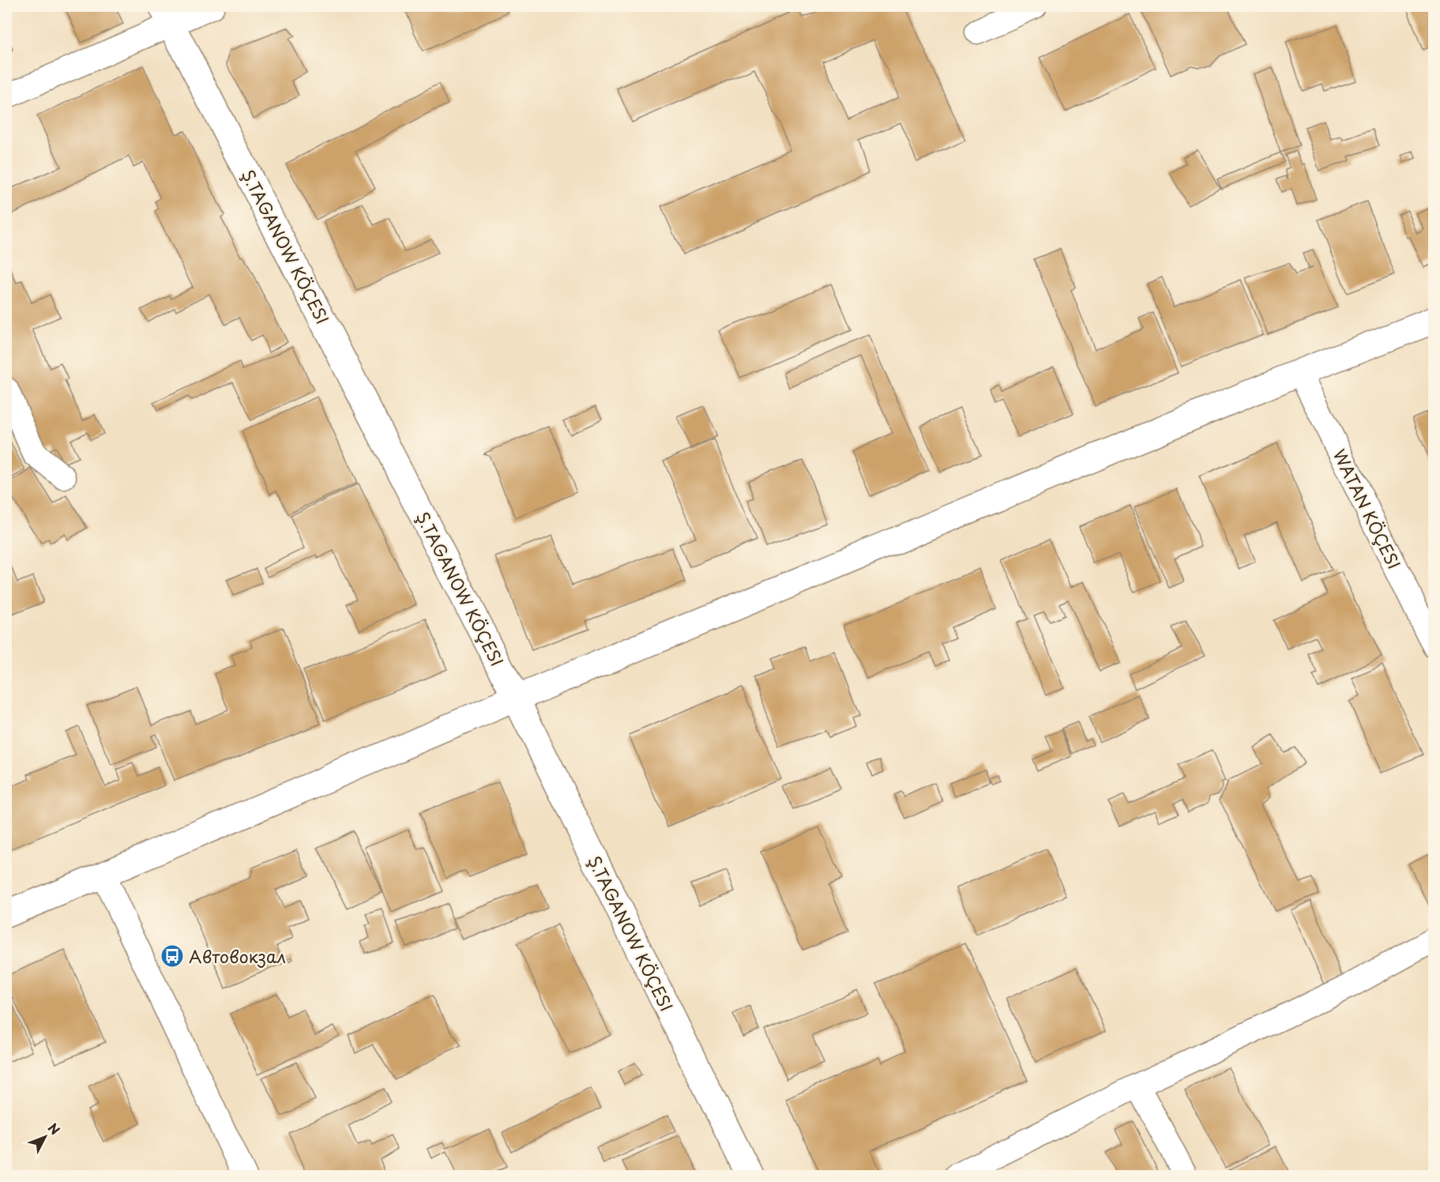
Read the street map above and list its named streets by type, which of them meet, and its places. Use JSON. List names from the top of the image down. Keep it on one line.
{"streets":{"main road":["Ş.TAGANOW KÖÇESI"],"street":["WATAN KÖÇESI"]},"places":{"bus stop":["Автовокзал"]},"north":"top right"}
